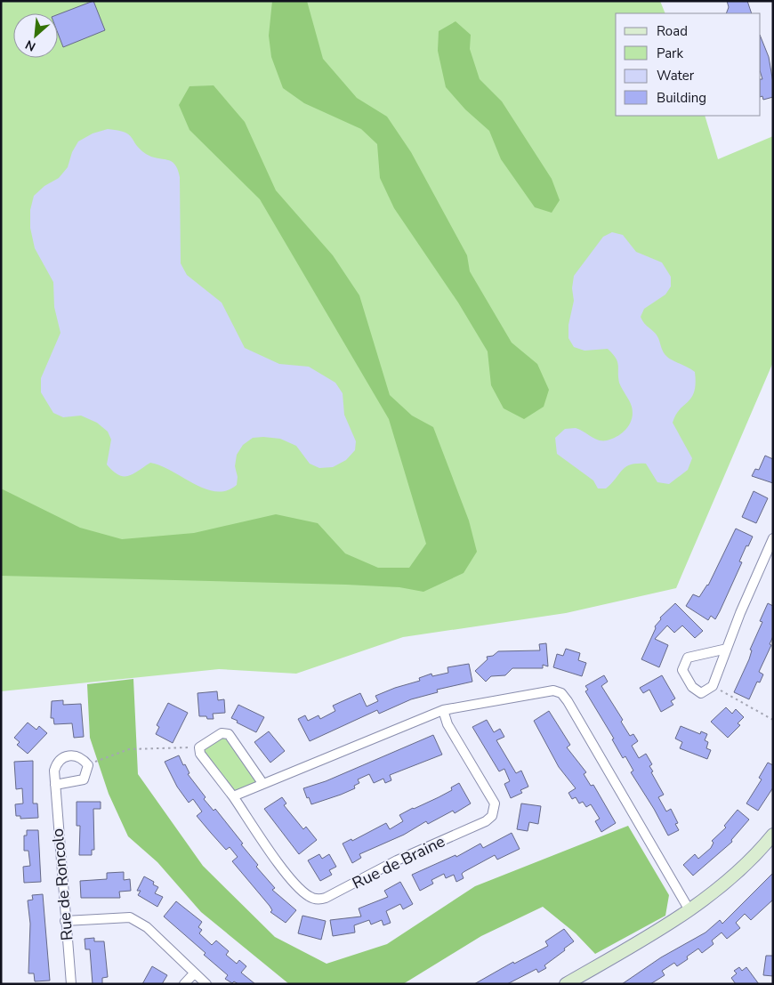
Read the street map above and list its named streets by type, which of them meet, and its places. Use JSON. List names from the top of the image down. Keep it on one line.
{"streets":{"street":["Rue de Braine","Rue de Roncolo"]},"legend":["Road","Park","Water","Building"],"north":"bottom left"}
